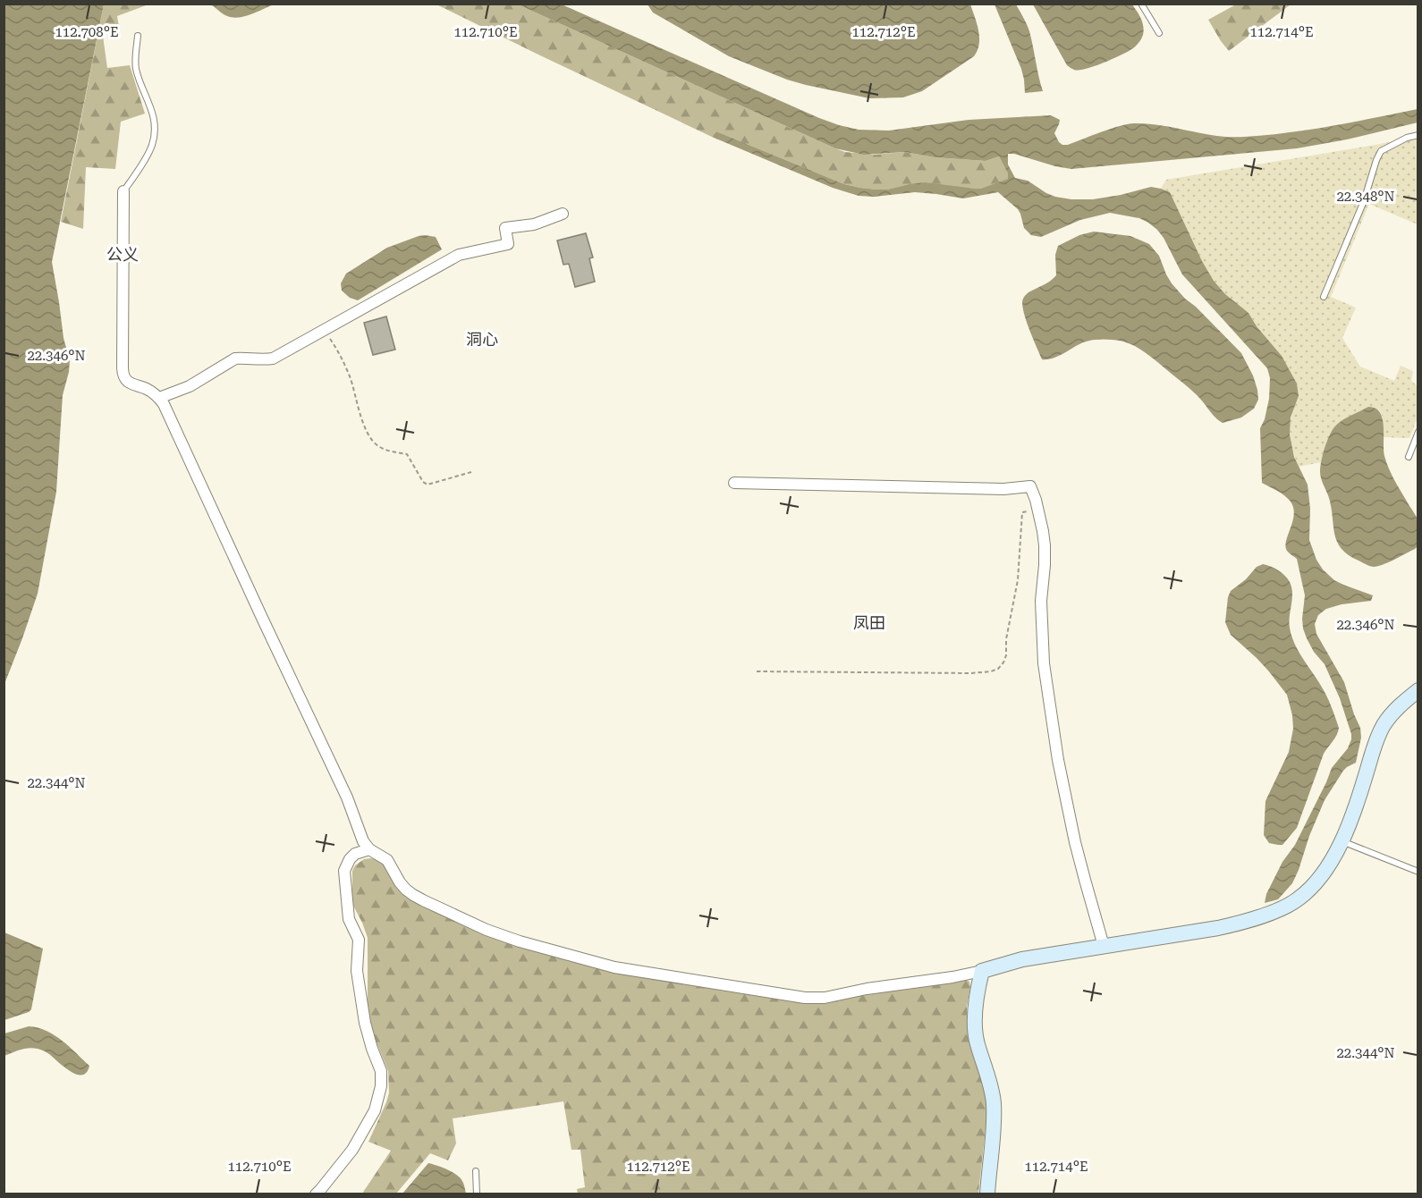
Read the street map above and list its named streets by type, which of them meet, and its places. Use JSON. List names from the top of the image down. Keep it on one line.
{"districts":["公义","洞心","凤田"],"coordinates":["112.708°E","112.710°E","112.712°E","112.714°E","22.348°N","22.346°N","22.344°N"]}
